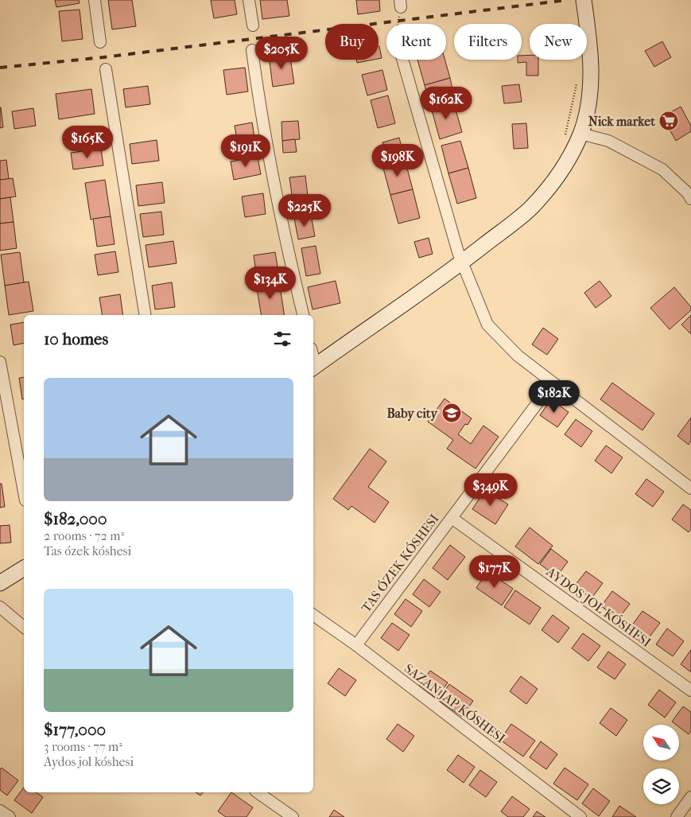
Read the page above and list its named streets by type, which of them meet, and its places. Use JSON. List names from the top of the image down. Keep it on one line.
{"streets":{"street":["TAS ÓZEK KÓSHESI","AYDOS JOL KÓSHESI","SAZAN JAP KÓSHESI"]},"crossings":[["TAS ÓZEK KÓSHESI","AYDOS JOL KÓSHESI"],["TAS ÓZEK KÓSHESI","SAZAN JAP KÓSHESI"]],"places":{"supermarket":["Nick market"],"school or university":["Baby city"]},"north":"top left","page":{"chip":["Buy","Rent","Filters","New"],"price":["$205K","$162K","$165K","$191K","$198K","$225K","$134K","$182K","$349K","$177K"],"heading":"10 homes","list":[{"name":"$182,000","note":"2 rooms · 72 m² · Tas ózek kóshesi"},{"name":"$177,000","note":"3 rooms · 77 m² · Aydos jol kóshesi"}]}}
